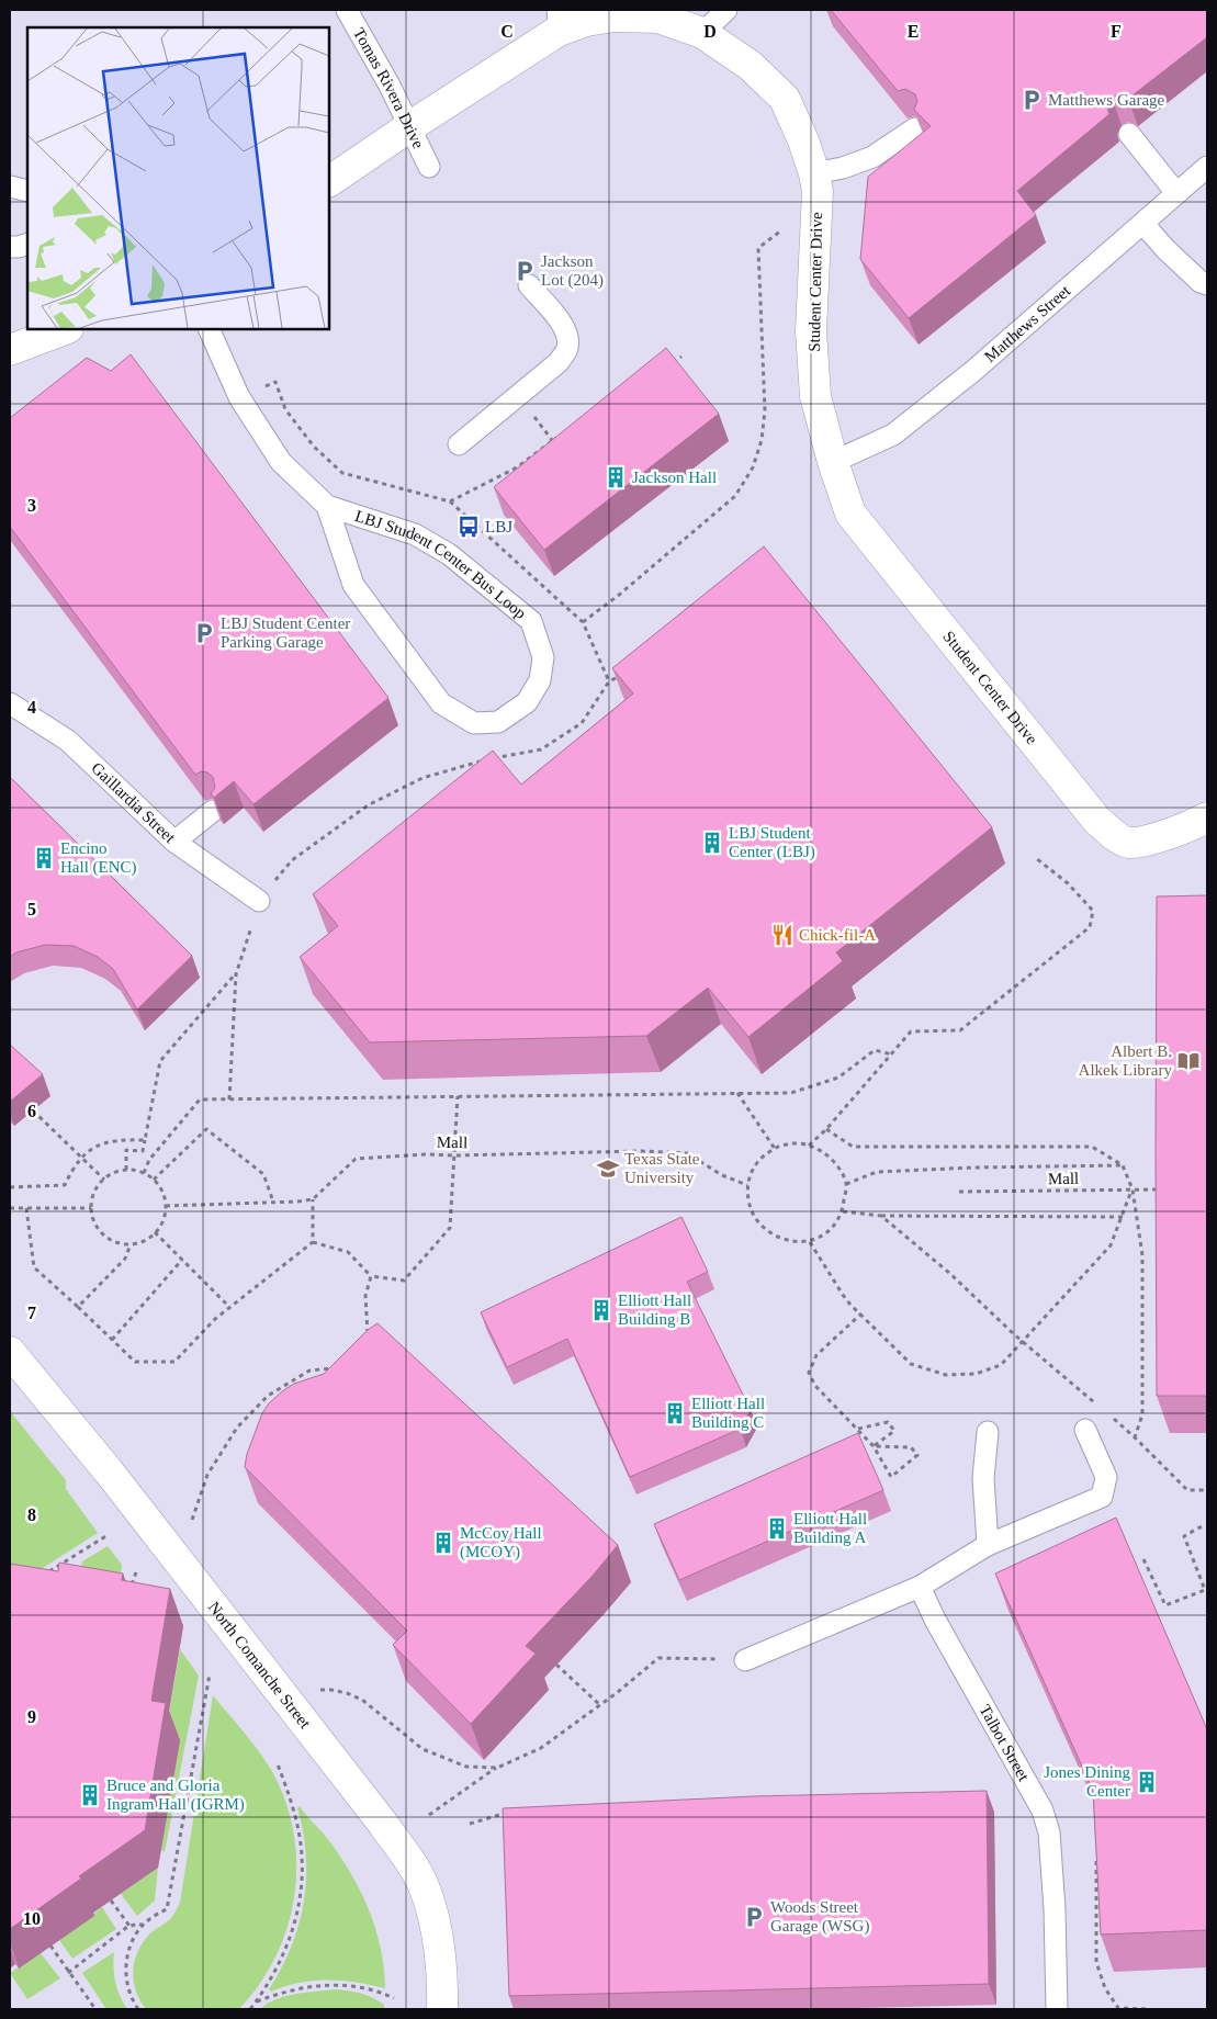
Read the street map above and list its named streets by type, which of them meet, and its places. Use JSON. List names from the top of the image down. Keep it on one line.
{"streets":{"street":["Student Center Drive","North Comanche Street"],"lane":["Tomas Rivera Drive","Matthews Street","LBJ Student Center Bus Loop","Gaillardia Street","Talbot Street"],"path":["Mall"]},"crossings":[["Tomas Rivera Drive","Student Center Drive"],["Student Center Drive","Matthews Street"]],"places":{"parking":["Matthews Garage","Jackson Lot (204)","LBJ Student Center Parking Garage","Woods Street Garage (WSG)"],"building":["Jackson Hall","LBJ Student Center (LBJ)","Encino Hall (ENC)","Elliott Hall Building B","Elliott Hall Building C","Elliott Hall Building A","McCoy Hall (MCOY)","Jones Dining Center","Bruce and Gloria Ingram Hall (IGRM)"],"bus stop":["LBJ"],"restaurant":["Chick-fil-A"],"library":["Albert B. Alkek Library"],"school or university":["Texas State University"]},"grid":{"columns":["C","D","E","F"],"rows":["3","4","5","6","7","8","9","10"]}}
